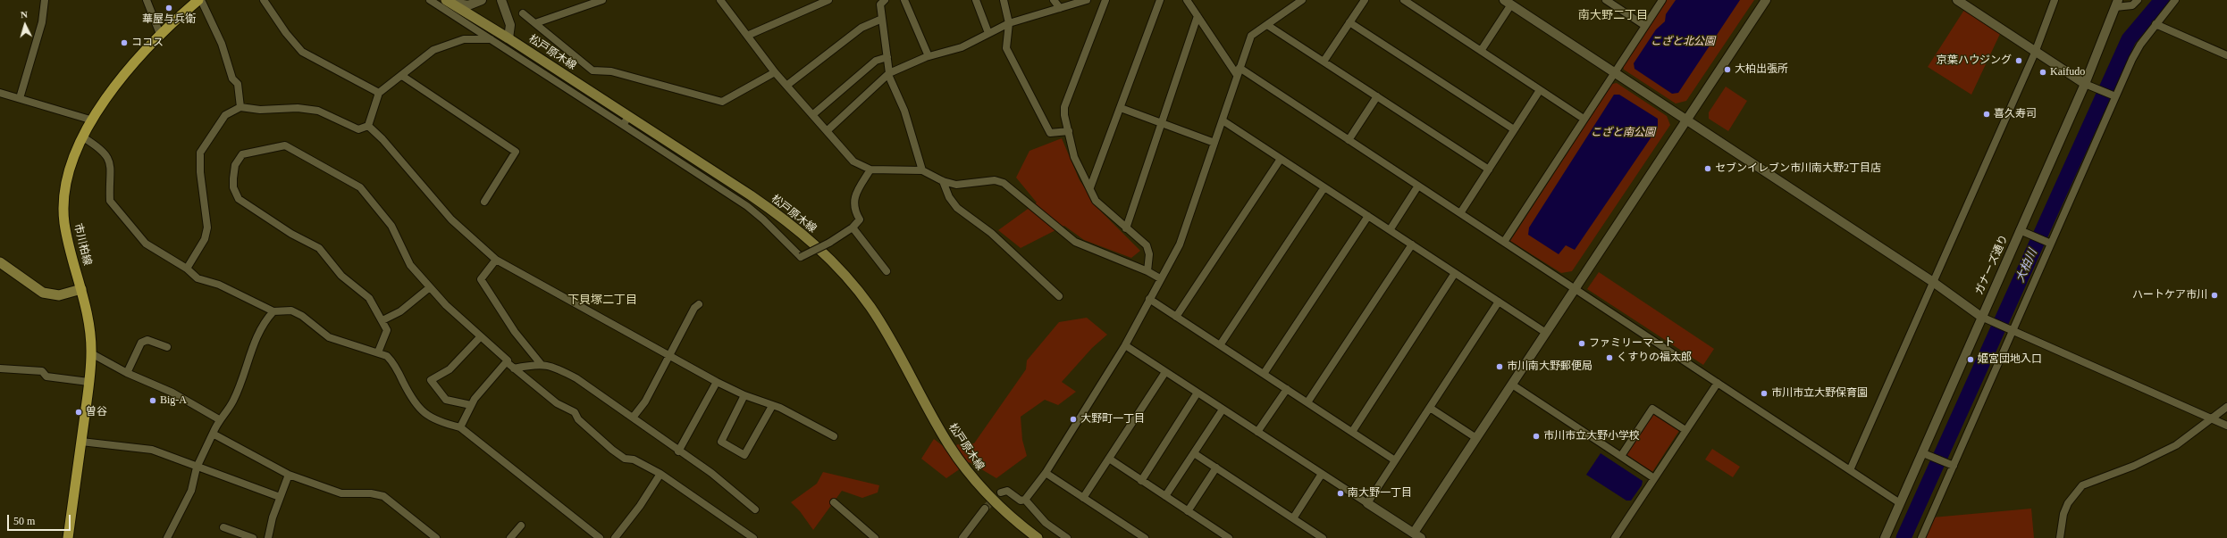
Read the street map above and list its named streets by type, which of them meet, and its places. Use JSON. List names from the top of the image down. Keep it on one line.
{"streets":{"main road":["松戸原木線","市川柏線"],"street":["ガナーズ通り"]},"districts":["南大野二丁目","下貝塚二丁目"],"water":["大柏川"],"parks":["こざと北公園","こざと南公園"],"places":["華屋与兵衛","ココス","京葉ハウジング","大柏出張所","Kaifudo","喜久寿司","セブンイレブン市川南大野2丁目店","ハートケア市川","ファミリーマート","くすりの福太郎","姫宮団地入口","市川南大野郵便局","市川市立大野保育園","Big-A","曽谷","大野町一丁目","市川市立大野小学校","南大野一丁目"],"scale_bar":"50 m","north":"top"}
